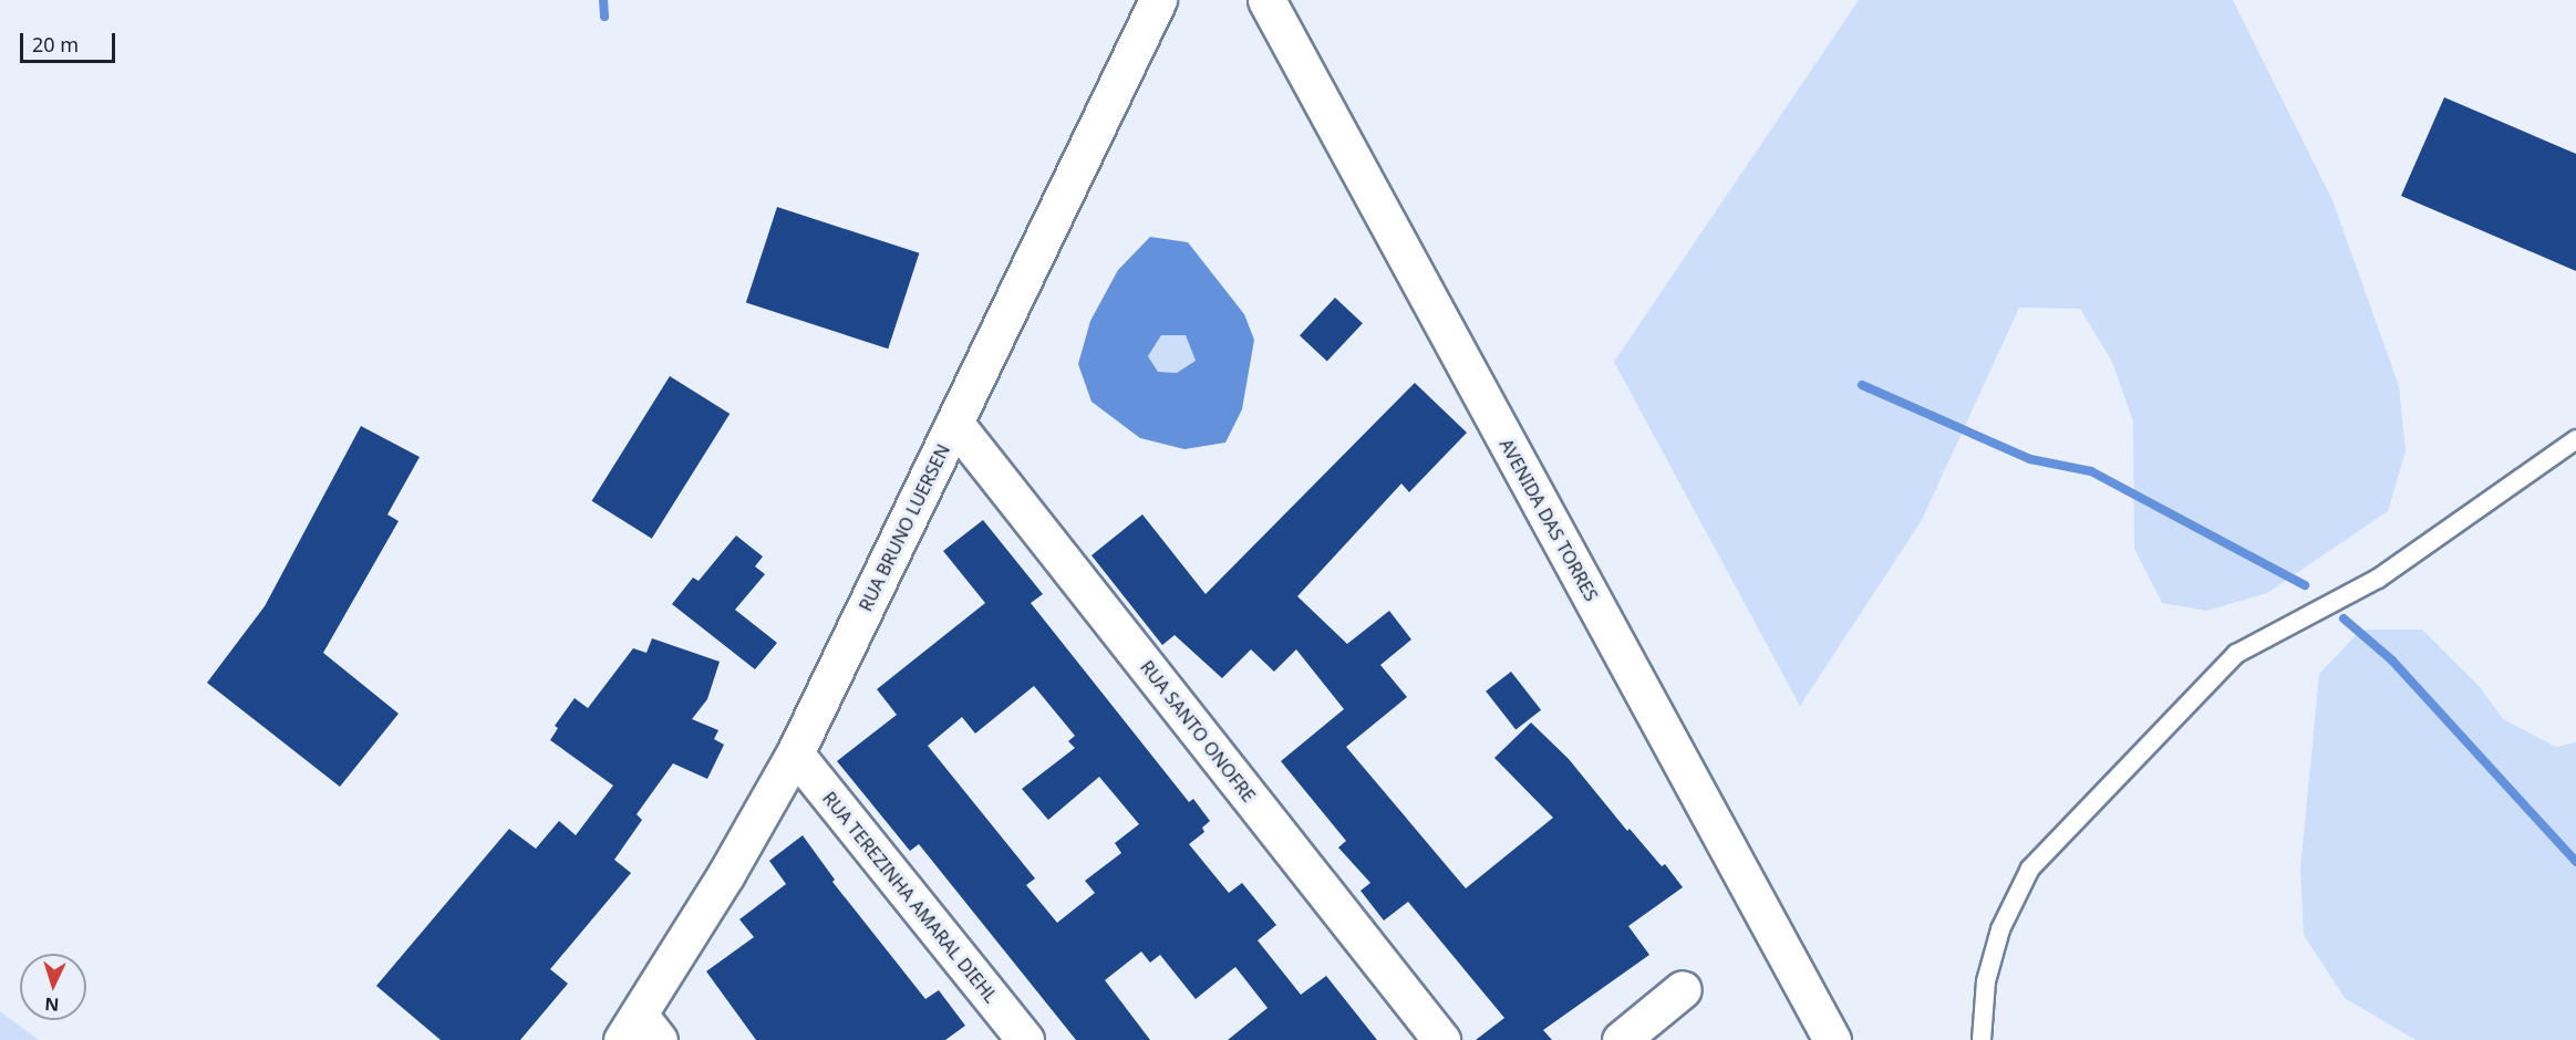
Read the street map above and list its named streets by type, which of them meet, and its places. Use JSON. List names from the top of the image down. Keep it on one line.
{"streets":{"main road":["AVENIDA DAS TORRES","RUA BRUNO LUERSEN","RUA SANTO ONOFRE","RUA TEREZINHA AMARAL DIEHL"]},"crossings":[["RUA BRUNO LUERSEN","RUA SANTO ONOFRE"],["RUA BRUNO LUERSEN","RUA TEREZINHA AMARAL DIEHL"]],"scale_bar":"20 m","north":"bottom"}
